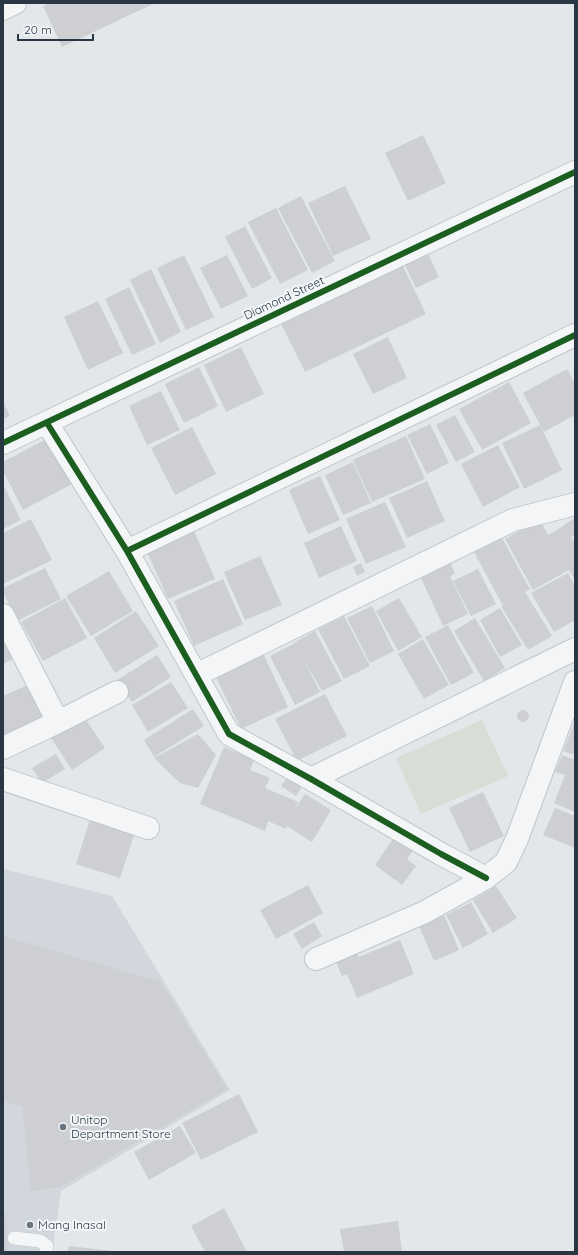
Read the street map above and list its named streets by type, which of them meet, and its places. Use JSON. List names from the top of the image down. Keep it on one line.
{"streets":{"street":["Diamond Street"]},"places":["Unitop Department Store","Mang Inasal"],"scale_bar":"20 m"}
